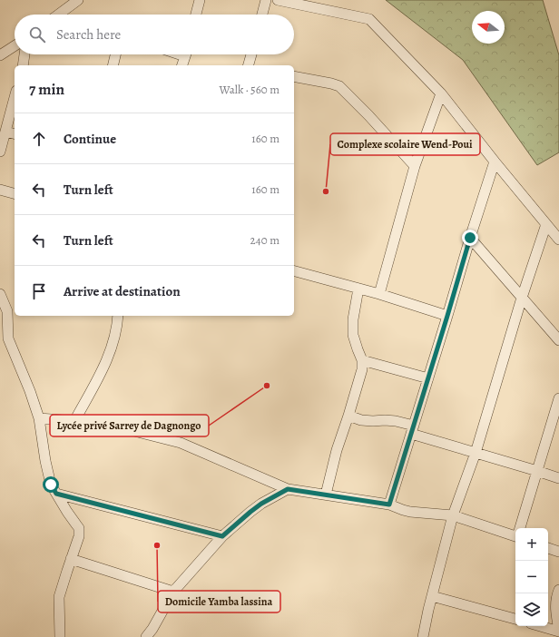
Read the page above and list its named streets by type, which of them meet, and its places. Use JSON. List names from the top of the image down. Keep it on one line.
{"places":["Complexe scolaire Wend-Poui","Lycée privé Sarrey de Dagnongo","Domicile Yamba lassina"],"north":"left","page":{"search":"Search here","heading":["7 min","Walk · 560 m"],"list":[["Continue","160 m"],["Turn left","160 m"],["Turn left","240 m"],"Arrive at destination"],"map_buttons":["+","−"]}}
